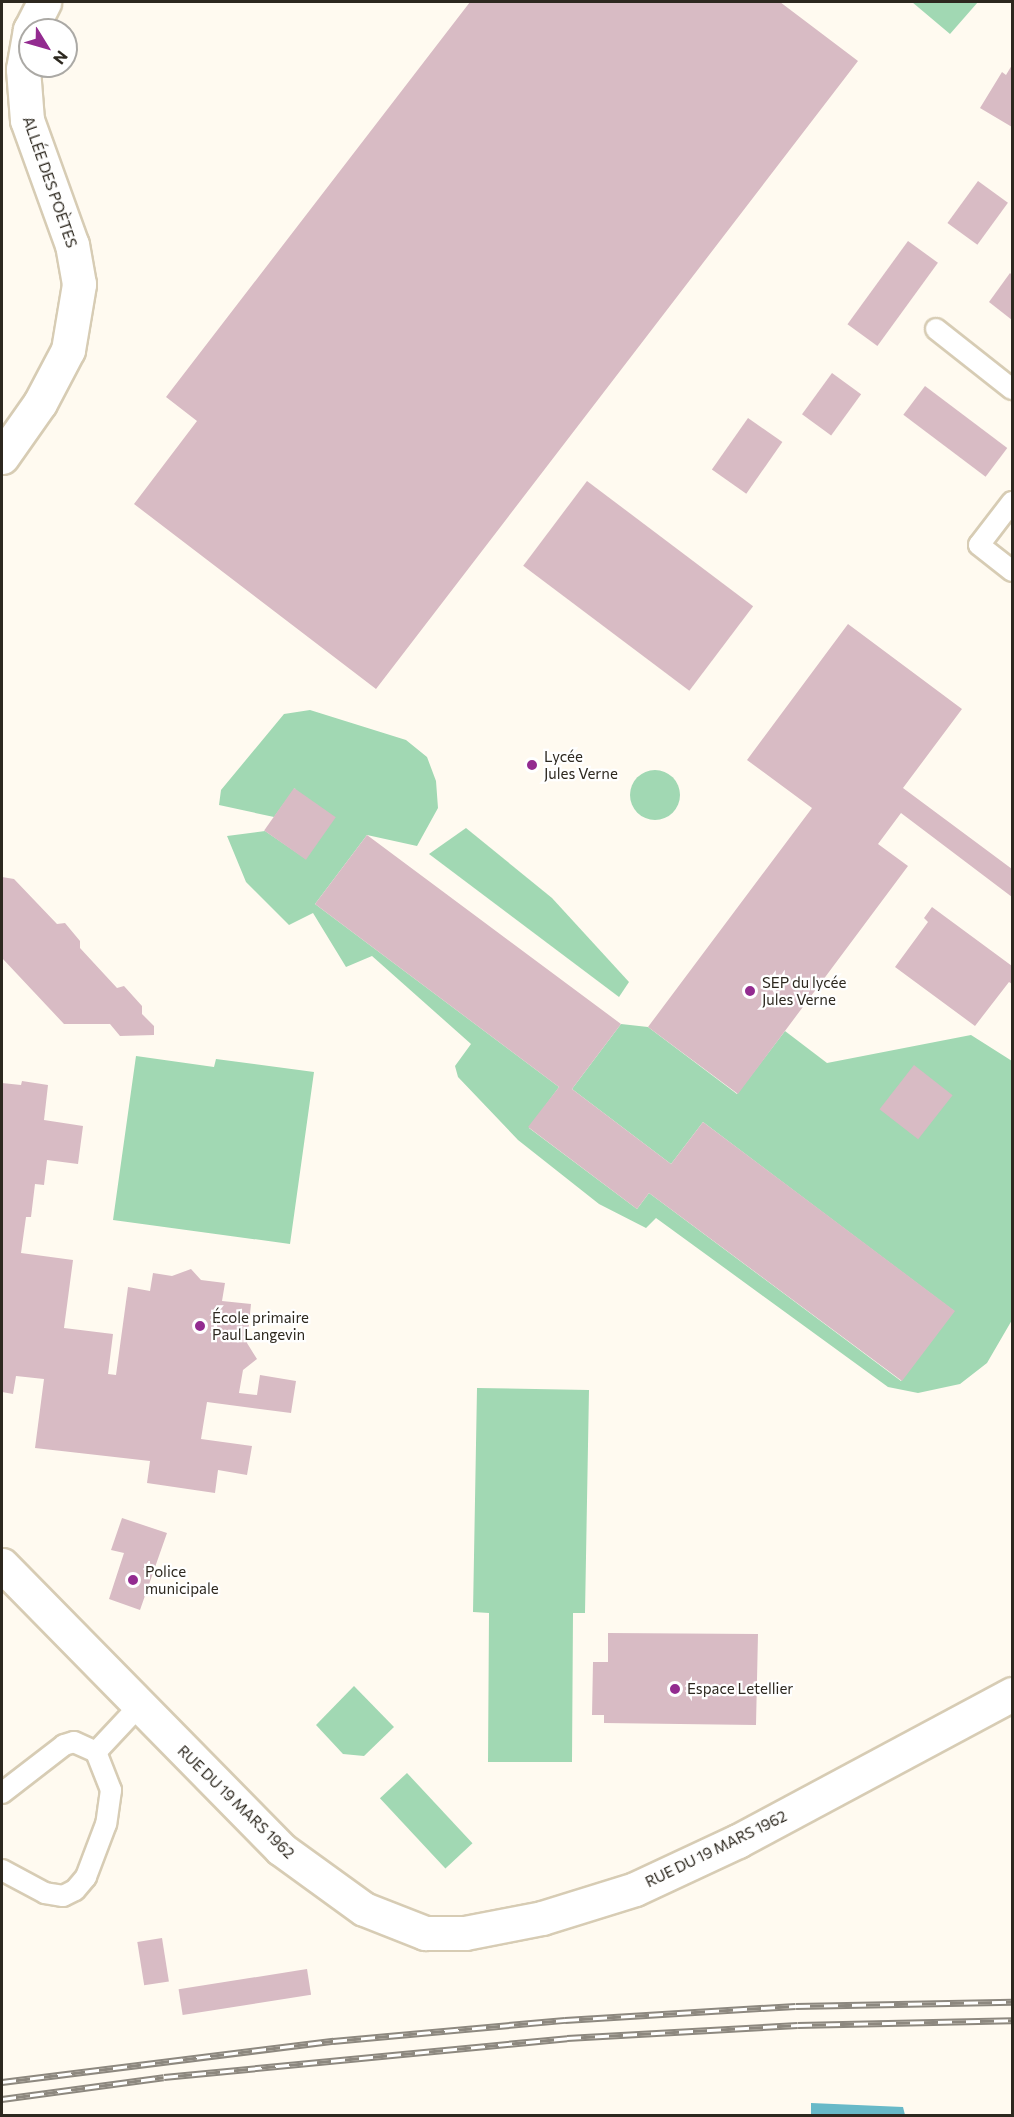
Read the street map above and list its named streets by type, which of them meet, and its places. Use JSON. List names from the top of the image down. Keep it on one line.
{"streets":{"street":["ALLÉE DES POÈTES","RUE DU 19 MARS 1962"]},"places":["Lycée Jules Verne","SEP du lycée Jules Verne","École primaire Paul Langevin","Police municipale","Espace Letellier"],"north":"bottom right"}
